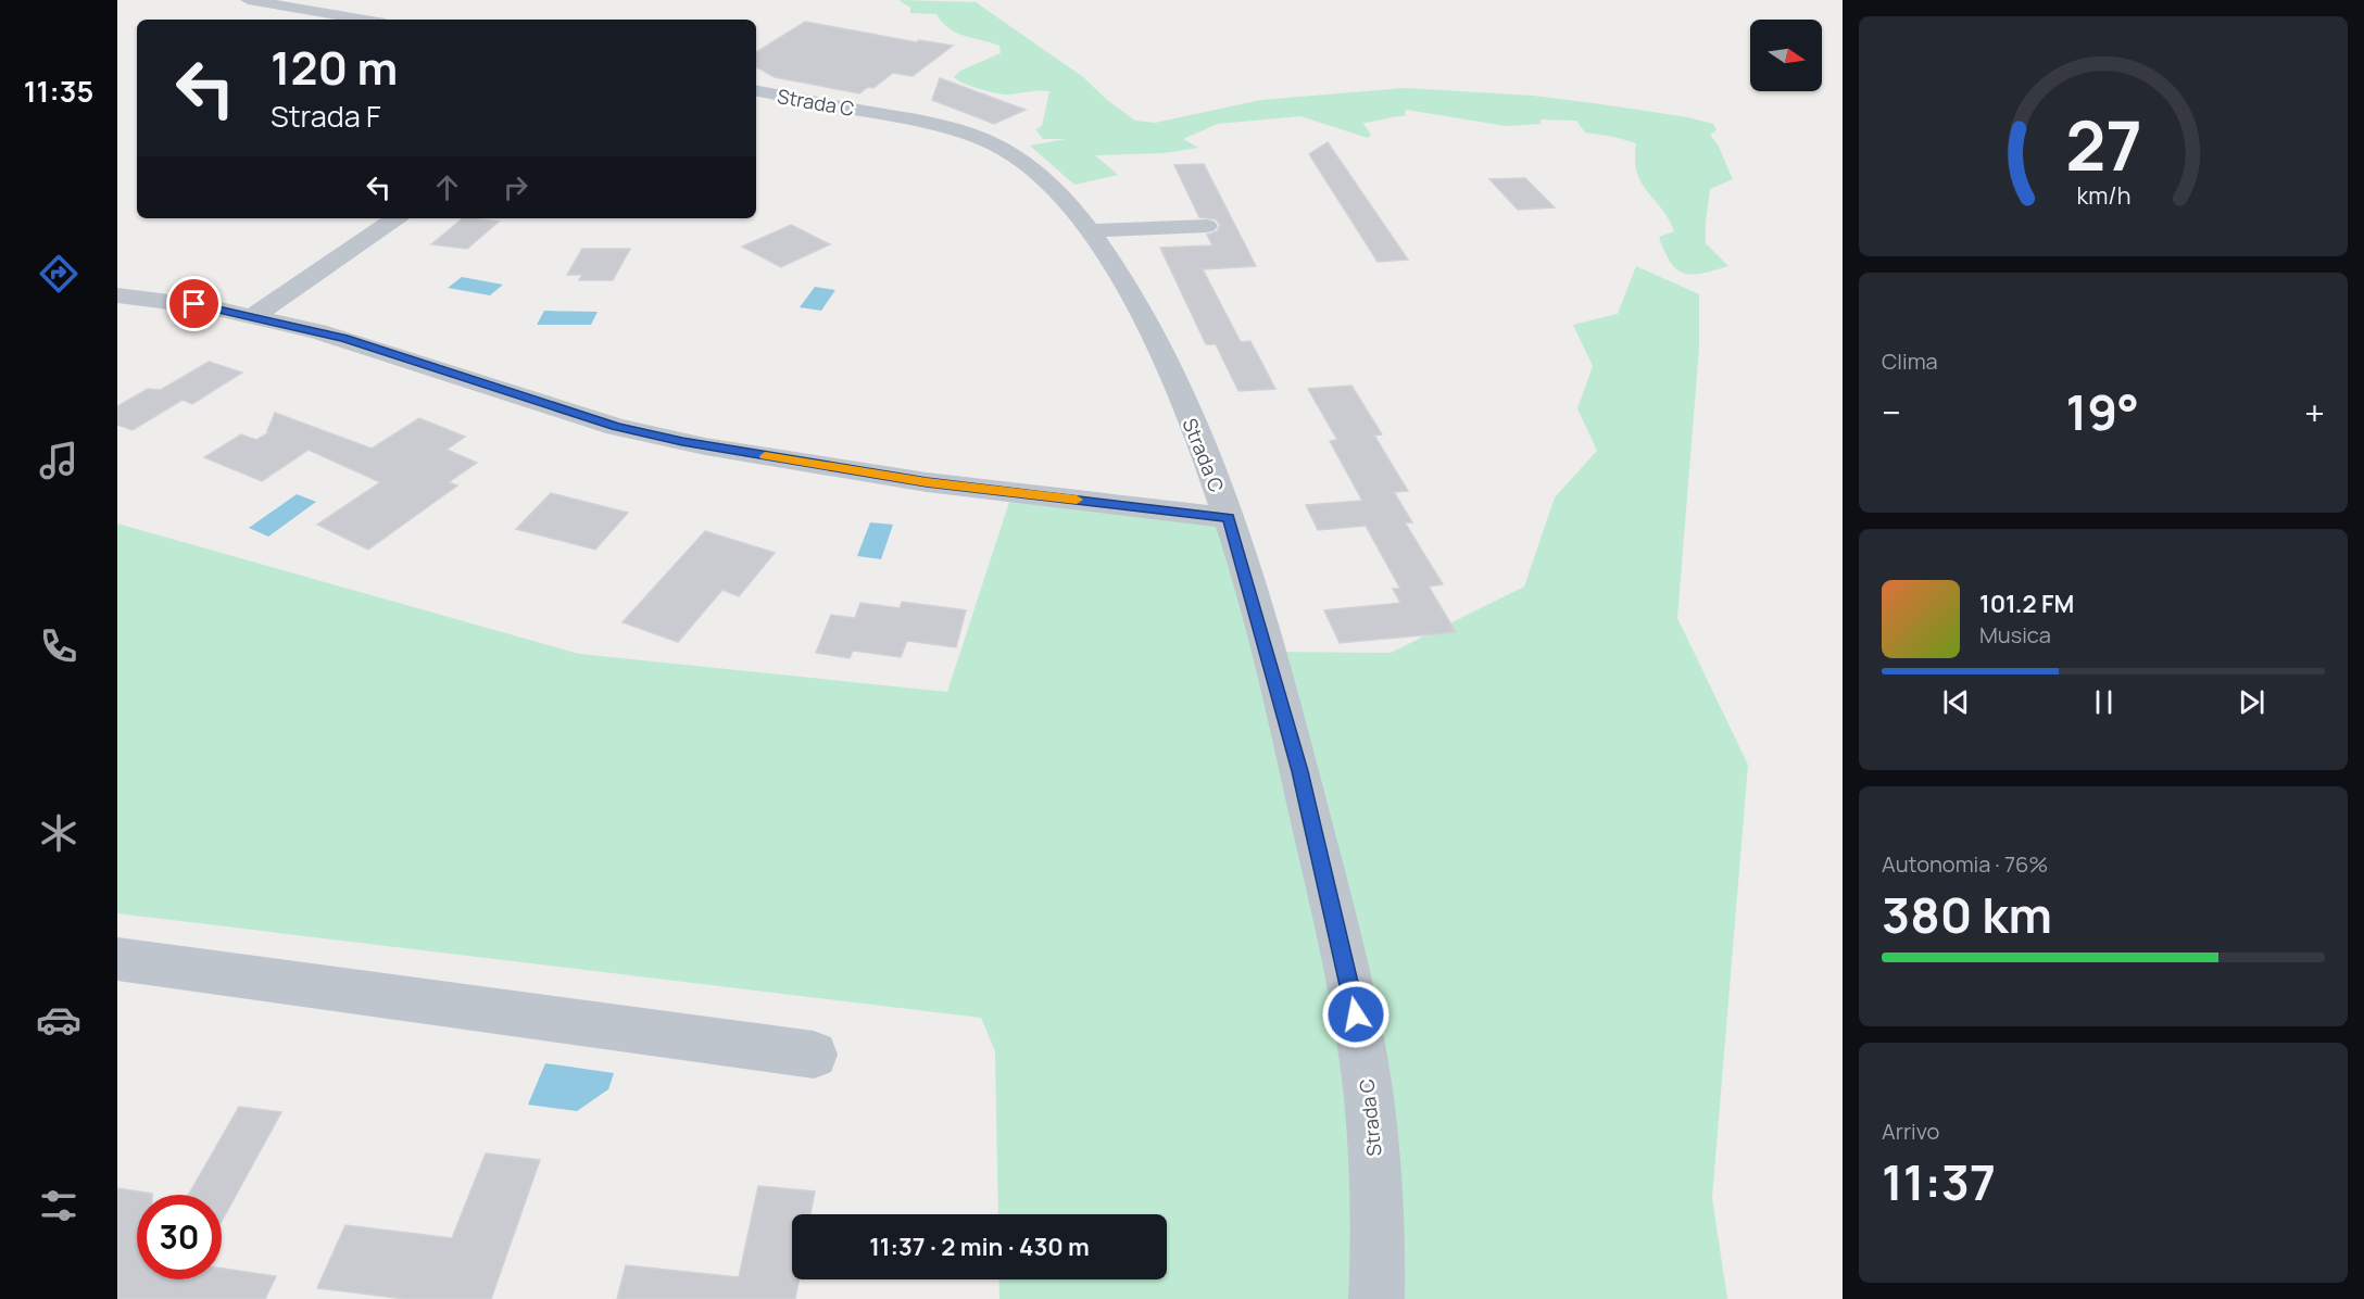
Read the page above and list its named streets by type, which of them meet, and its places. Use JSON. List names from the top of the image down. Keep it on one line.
{"streets":{"street":["Strada C"]},"north":"right","page":{"tabs":"11:35","turn":["120 m","Strada F"],"tile":["Clima",["Autonomia · 76%","380 km"],["Arrivo","11:37"]],"heat":["−","19°","+"],"song":["101.2 FM","Musica"],"limit":"30","trip":"11:37 · 2 min · 430 m","gauge":["27","km/h"]}}
